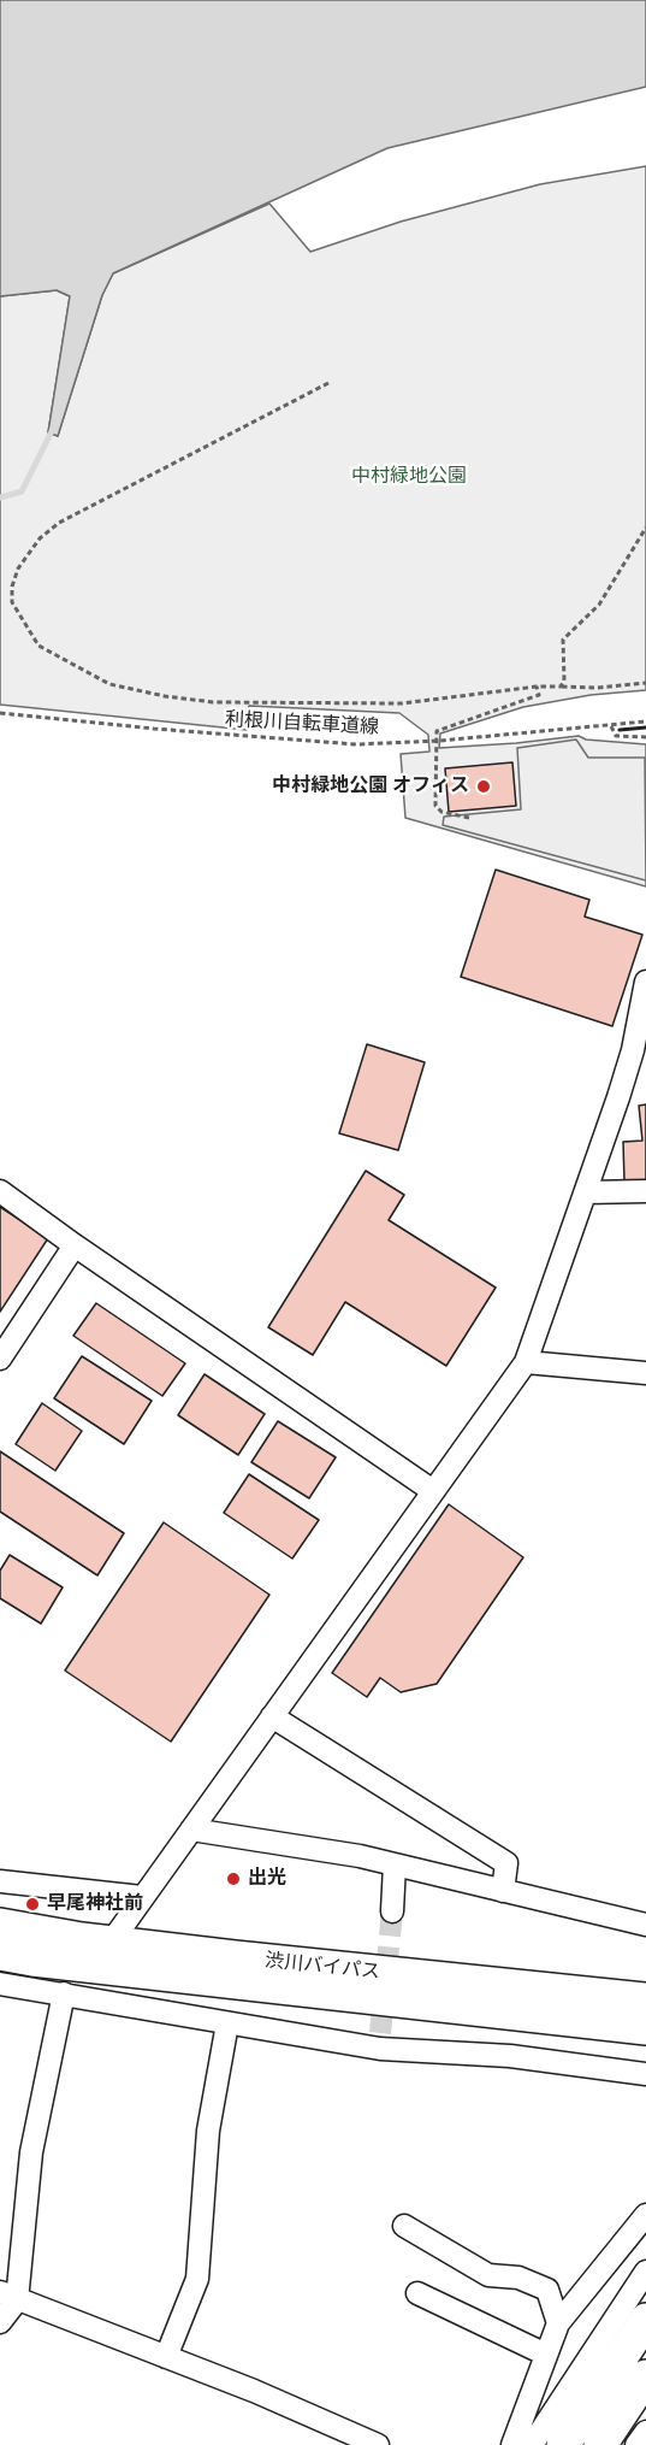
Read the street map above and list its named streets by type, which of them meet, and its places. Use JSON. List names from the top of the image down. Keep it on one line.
{"streets":{"highway":["渋川バイパス"],"path":["利根川自転車道線"]},"parks":["中村緑地公園"],"places":["中村緑地公園 オフィス","出光","早尾神社前"]}
